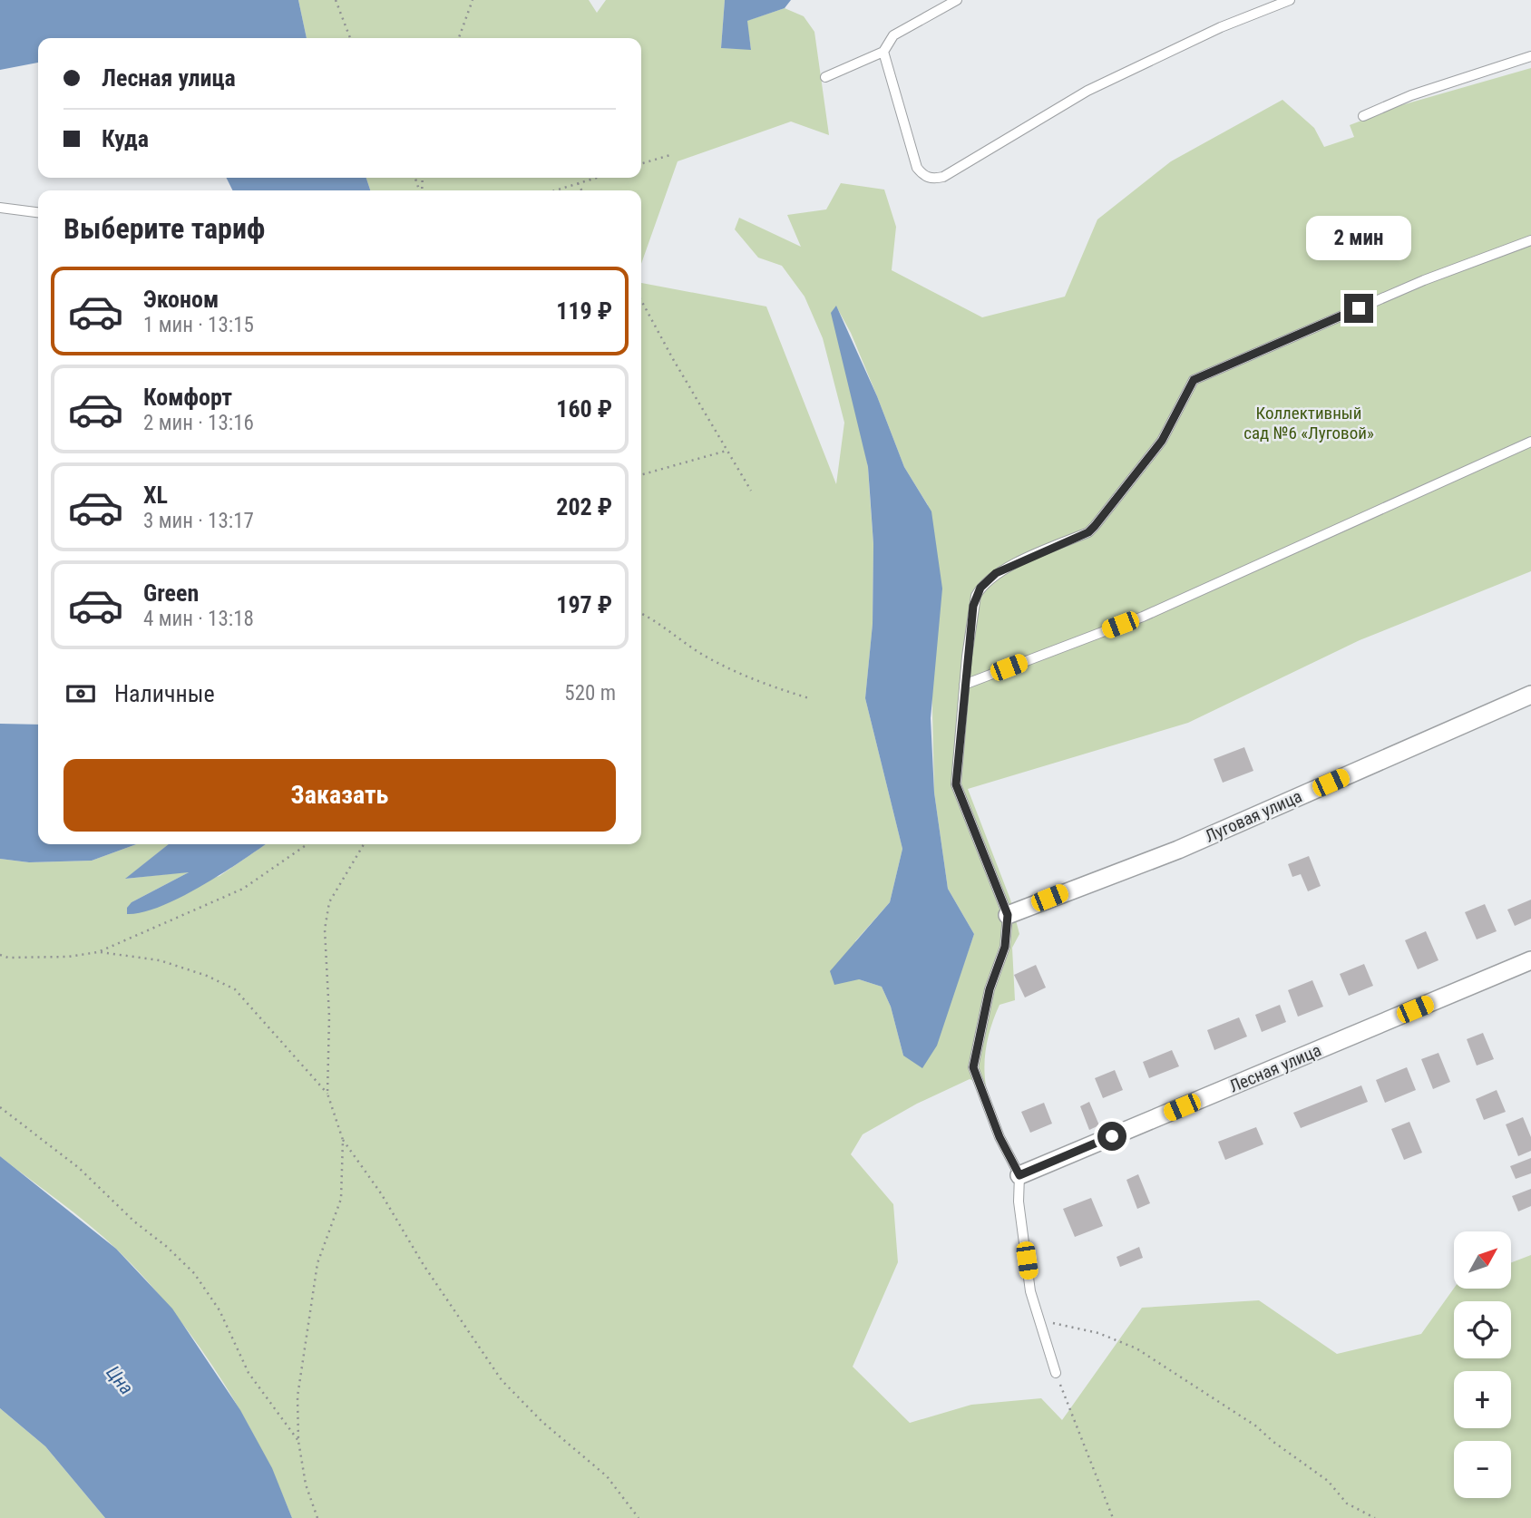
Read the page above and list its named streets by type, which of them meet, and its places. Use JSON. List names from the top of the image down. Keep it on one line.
{"streets":{"street":["Луговая улица","Лесная улица"]},"water":["Цна"],"parks":["Коллективный сад №6 «Луговой»"],"north":"top right","page":{"banner":["Лесная улица","Куда"],"heading":"Выберите тариф","bubble":"2 мин","list":[{"name":"Эконом","note":"1 мин · 13:15","value":"119 ₽"},{"name":"Комфорт","note":"2 мин · 13:16","value":"160 ₽"},{"name":"XL","note":"3 мин · 13:17","value":"202 ₽"},{"name":"Green","note":"4 мин · 13:18","value":"197 ₽"}],"pay":["Наличные","520 m"],"buttons":"Заказать","map_buttons":["+","−"]}}
